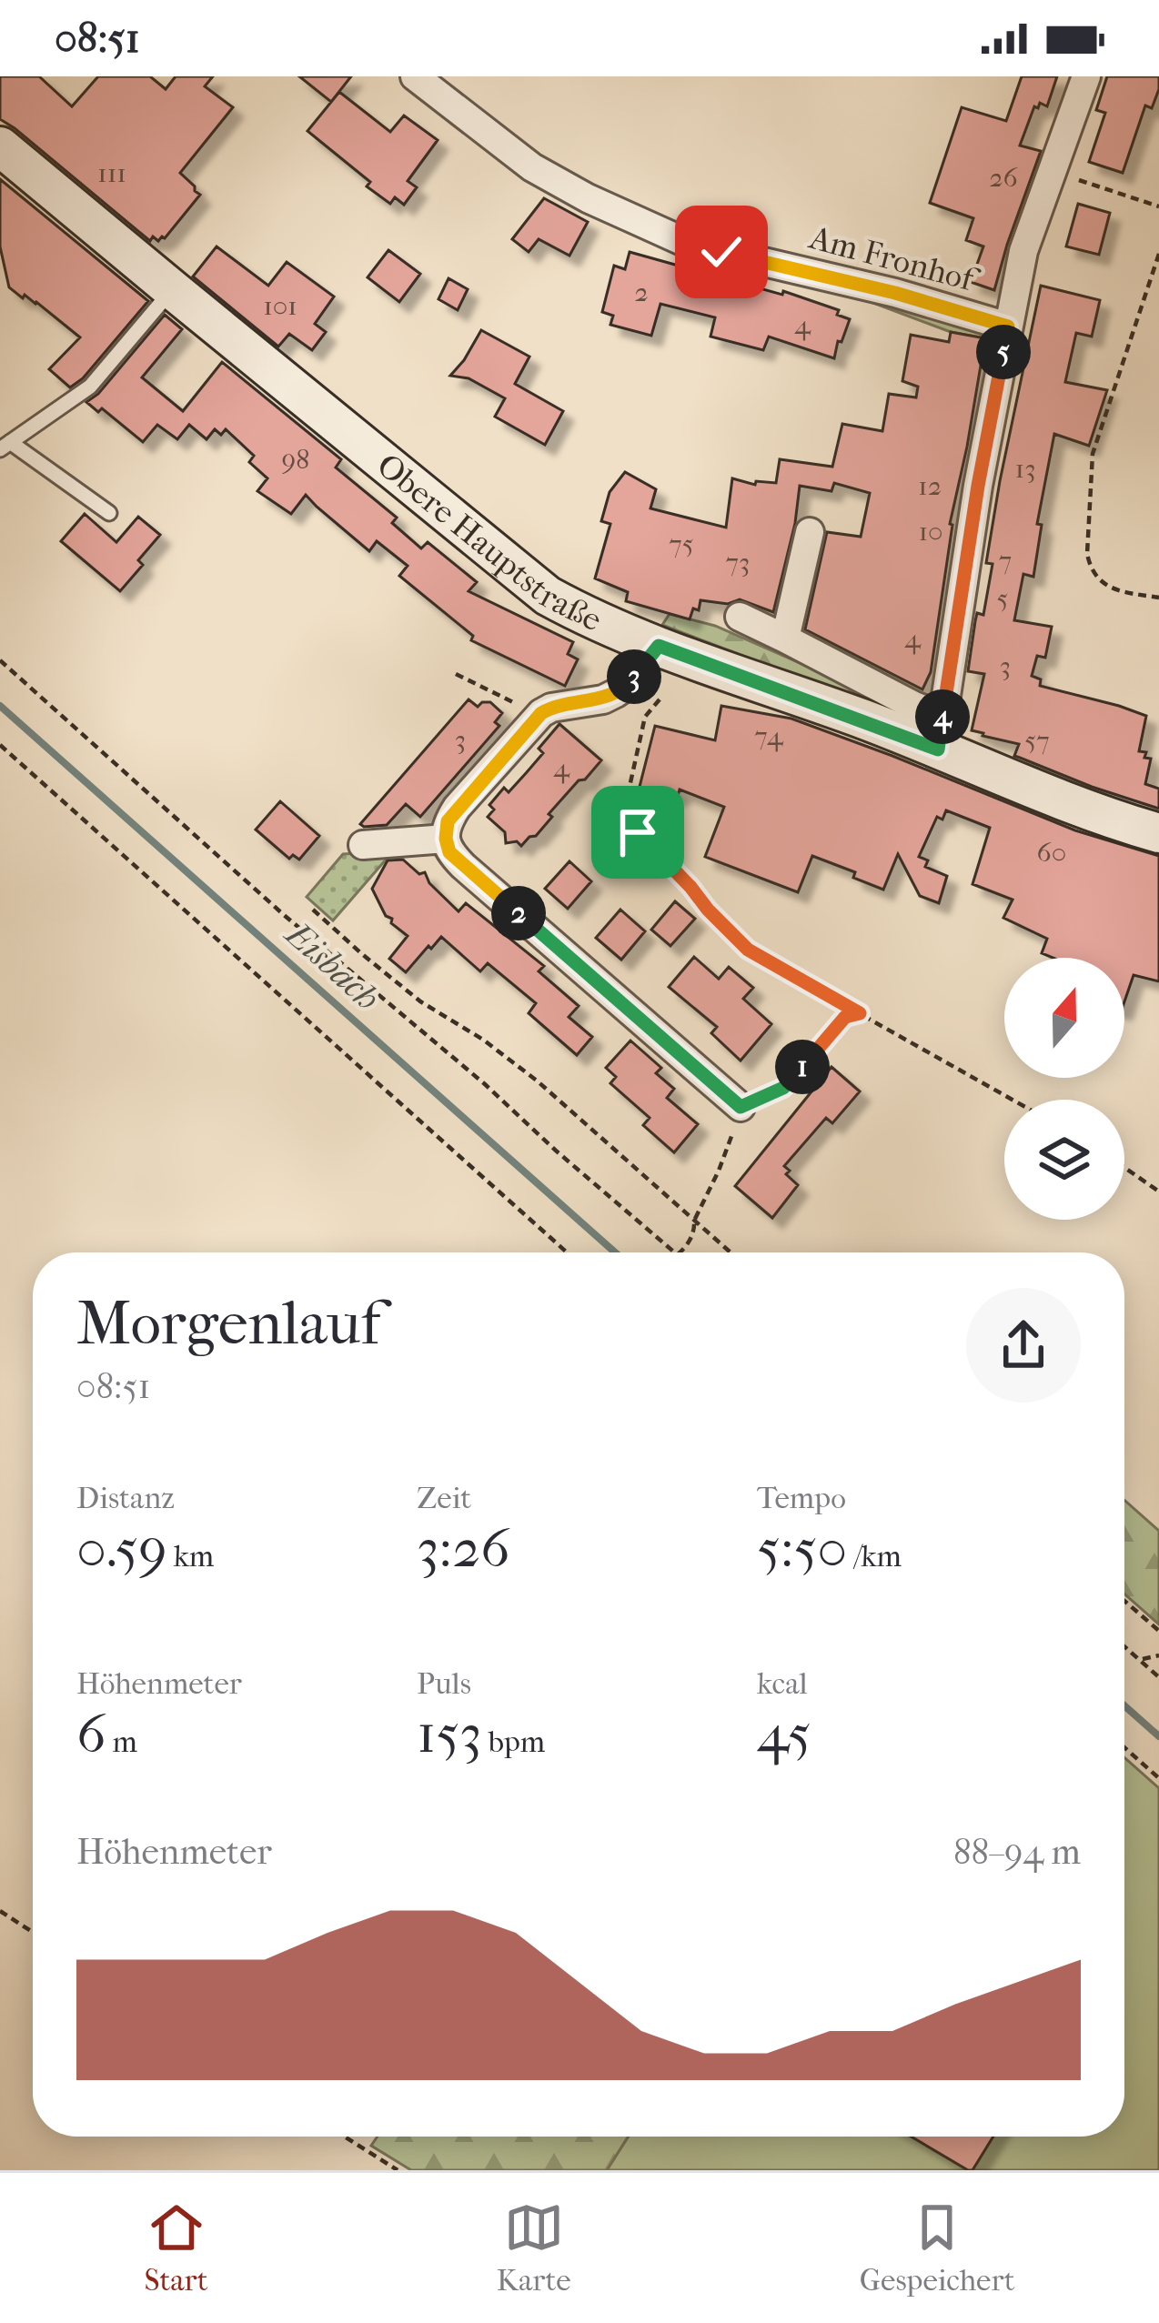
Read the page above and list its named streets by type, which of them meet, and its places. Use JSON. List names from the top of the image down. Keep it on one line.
{"streets":{"main road":["Obere Hauptstraße"],"street":["Am Fronhof"]},"water":["Eisbach"],"house_numbers":["111","26","2","101","4","98","13","12","10","75","7","73","5","4","3","74","3","57","4","60"],"north":"top","page":{"status":"08:51","pins":["5","3","4","2","1"],"heading":["Morgenlauf","08:51"],"stats":[["Distanz","0.59 km"],["Zeit","3:26"],["Tempo","5:50 /km"],["Höhenmeter","6 m"],["Puls","153 bpm"],["kcal","45"]],"chart":["Höhenmeter","88–94 m"],"tabs":["Start","Karte","Gespeichert"]}}
